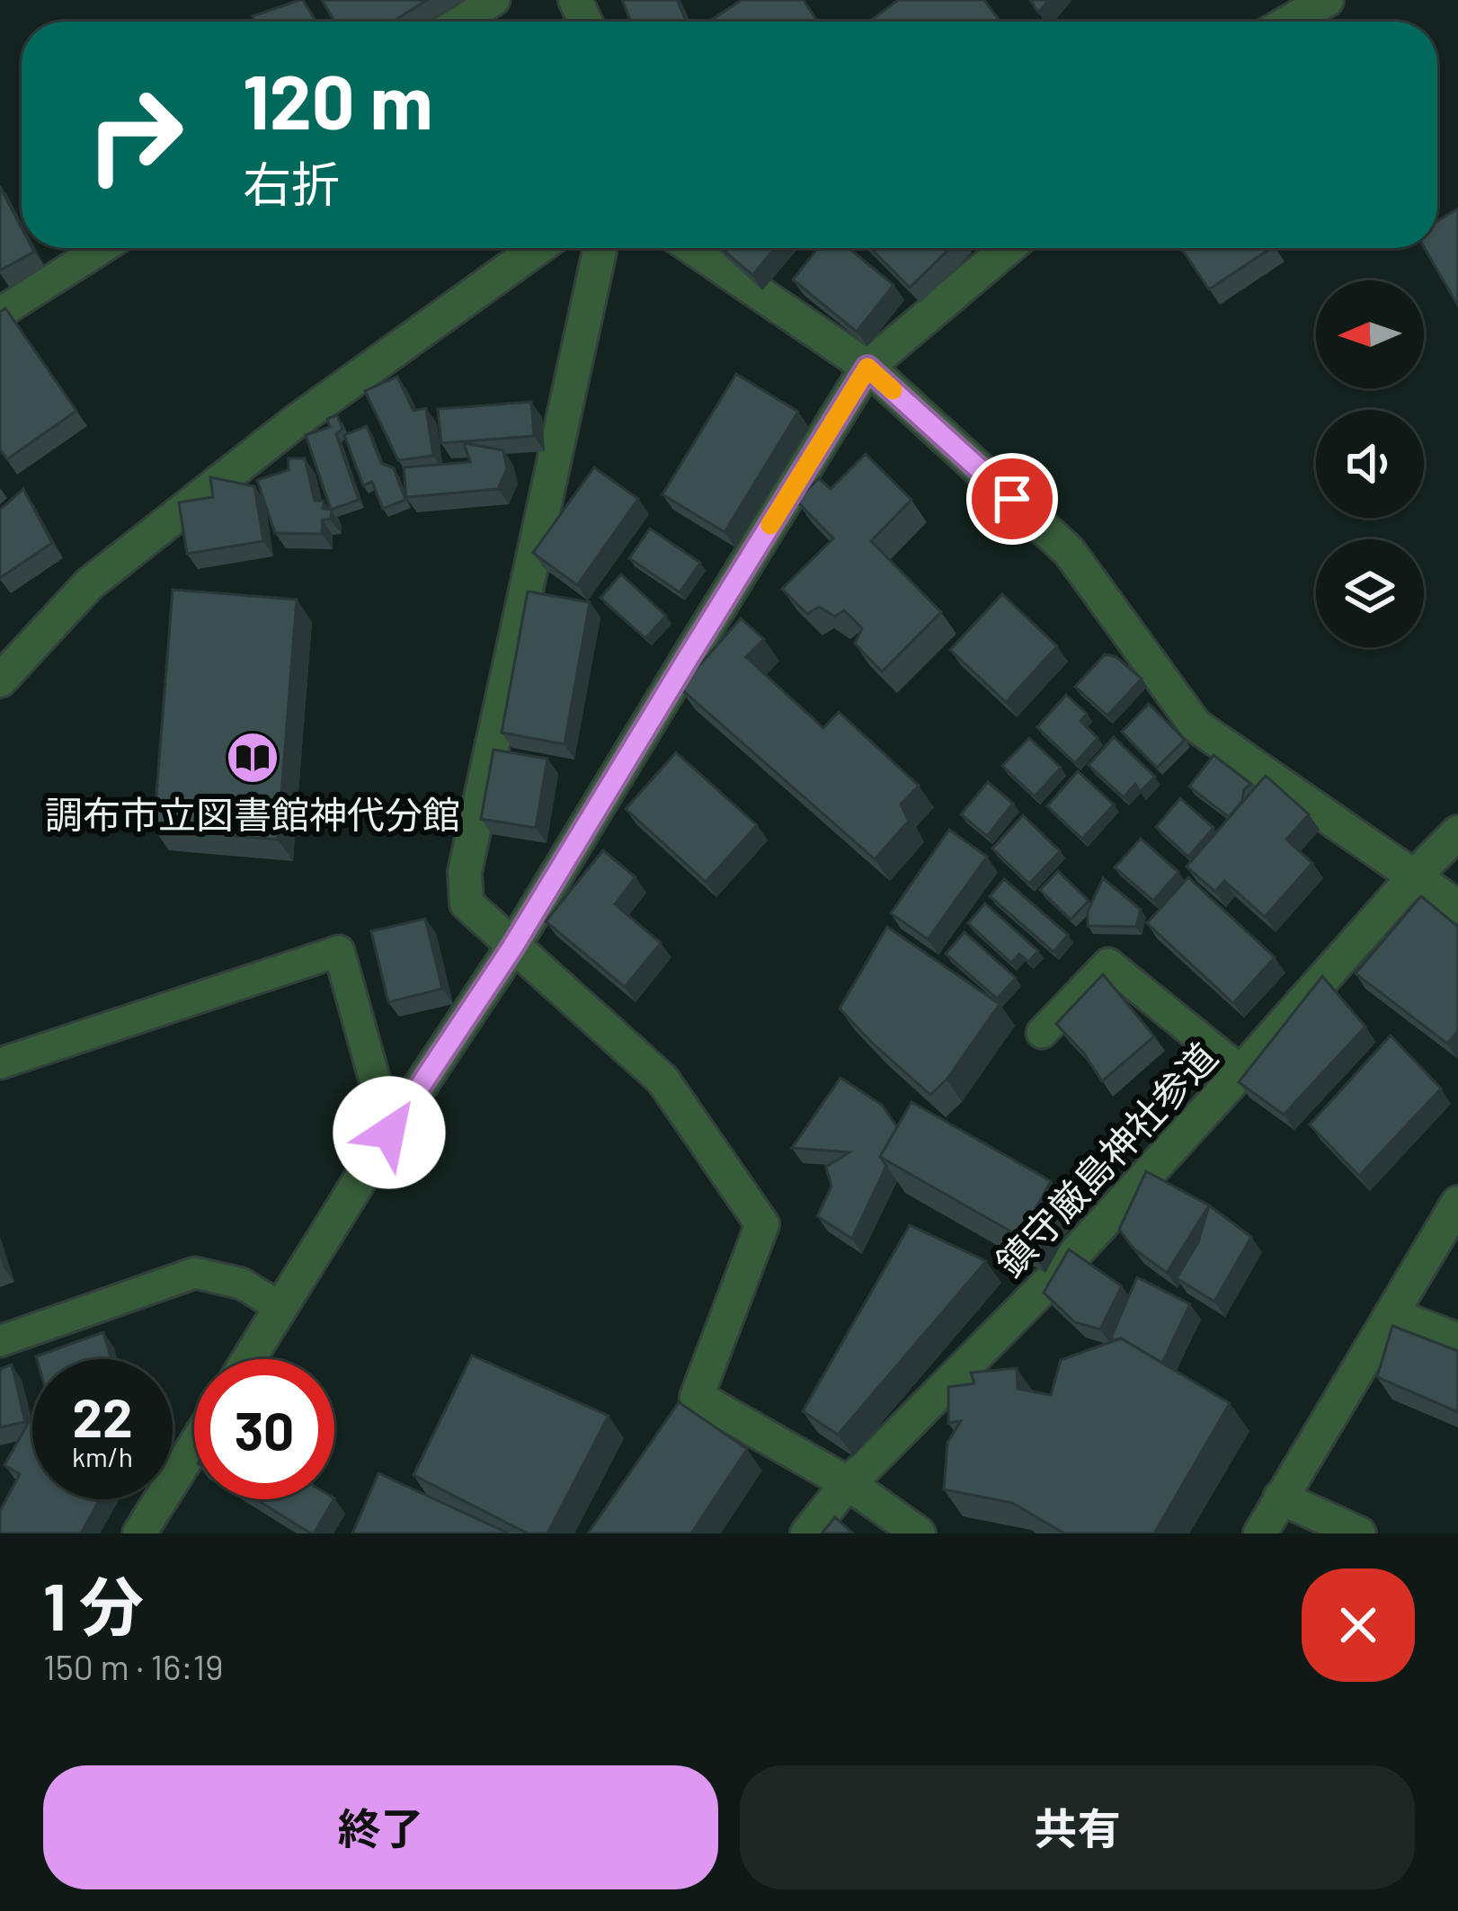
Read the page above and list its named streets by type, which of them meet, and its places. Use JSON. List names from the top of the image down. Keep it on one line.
{"streets":{"street":["鎮守厳島神社参道"]},"places":{"library":["調布市立図書館神代分館"]},"north":"left","page":{"turn":["120 m","右折"],"speed":"22 km/h","limit":"30","heading":["1 分","150 m · 16:19"],"buttons":["終了","共有"]}}
